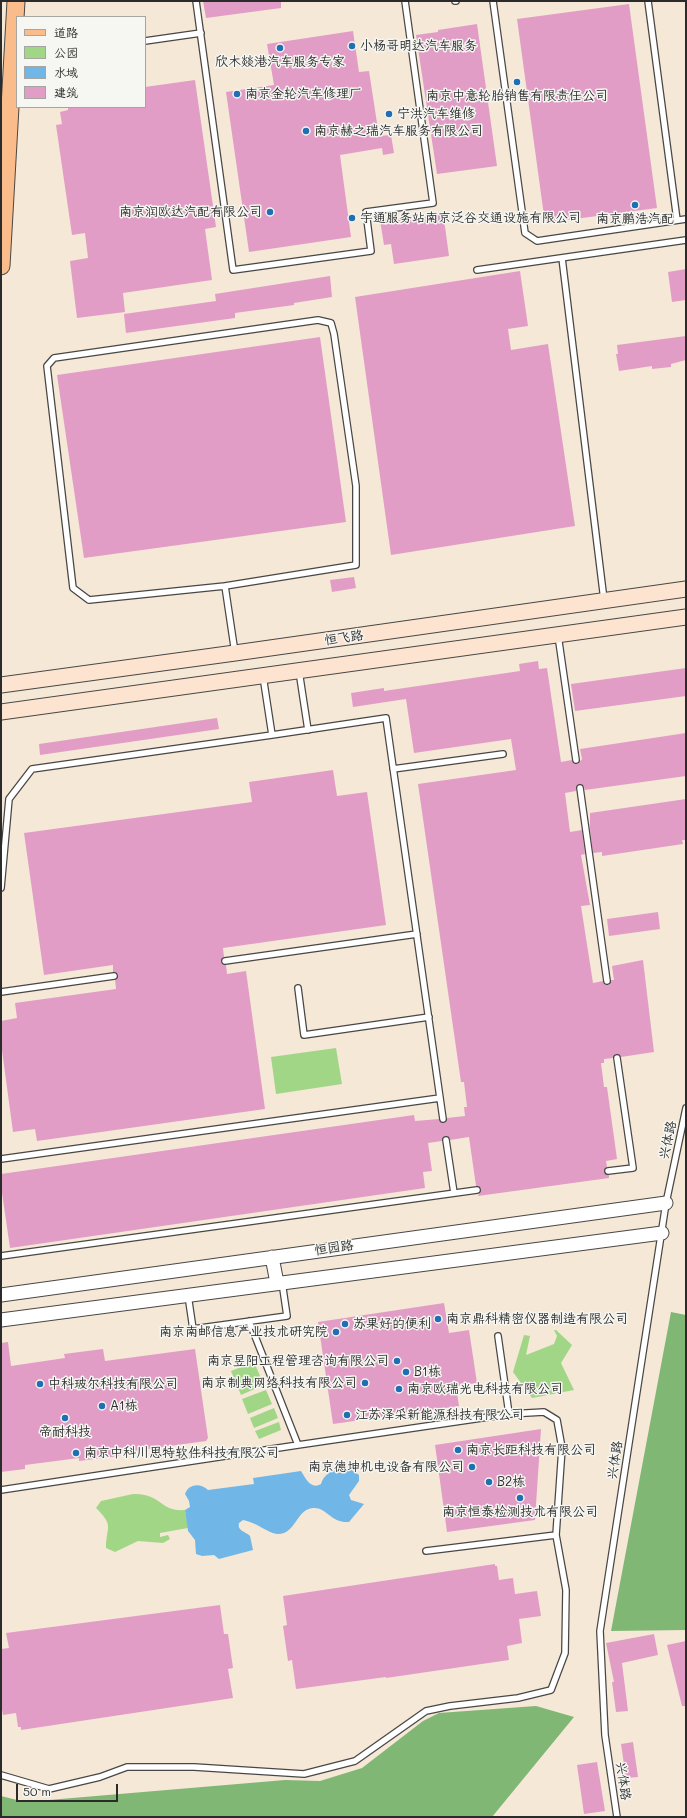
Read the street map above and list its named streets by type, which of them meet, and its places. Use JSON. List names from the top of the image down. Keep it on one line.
{"streets":{"main road":["恒飞路"],"street":["恒园路"],"lane":["兴体路"]},"crossings":[["兴体路","恒园路"]],"places":["小杨哥明达汽车服务","欣木燚港汽车服务专家","南京中意轮胎销售有限责任公司","南京金轮汽车修理厂","宁洪汽车维修","南京赫之瑞汽车服务有限公司","南京鹏浩汽配","南京润欧达汽配有限公司","宇通服务站南京泛谷交通设施有限公司","南京鼎科精密仪器制造有限公司","苏果好的便利","南京南邮信息产业技术研究院","南京昱阳工程管理咨询有限公司","B1栋","南京制典网络科技有限公司","中科玻尔科技有限公司","南京欧瑞光电科技有限公司","A1栋","江苏泽采新能源科技有限公司","帝耐科技","南京长距科技有限公司","南京中科川思特软件科技有限公司","南京德坤机电设备有限公司","B2栋","南京恒泰检测技术有限公司"],"legend":["道路","公园","水域","建筑"],"scale_bar":"50 m"}
